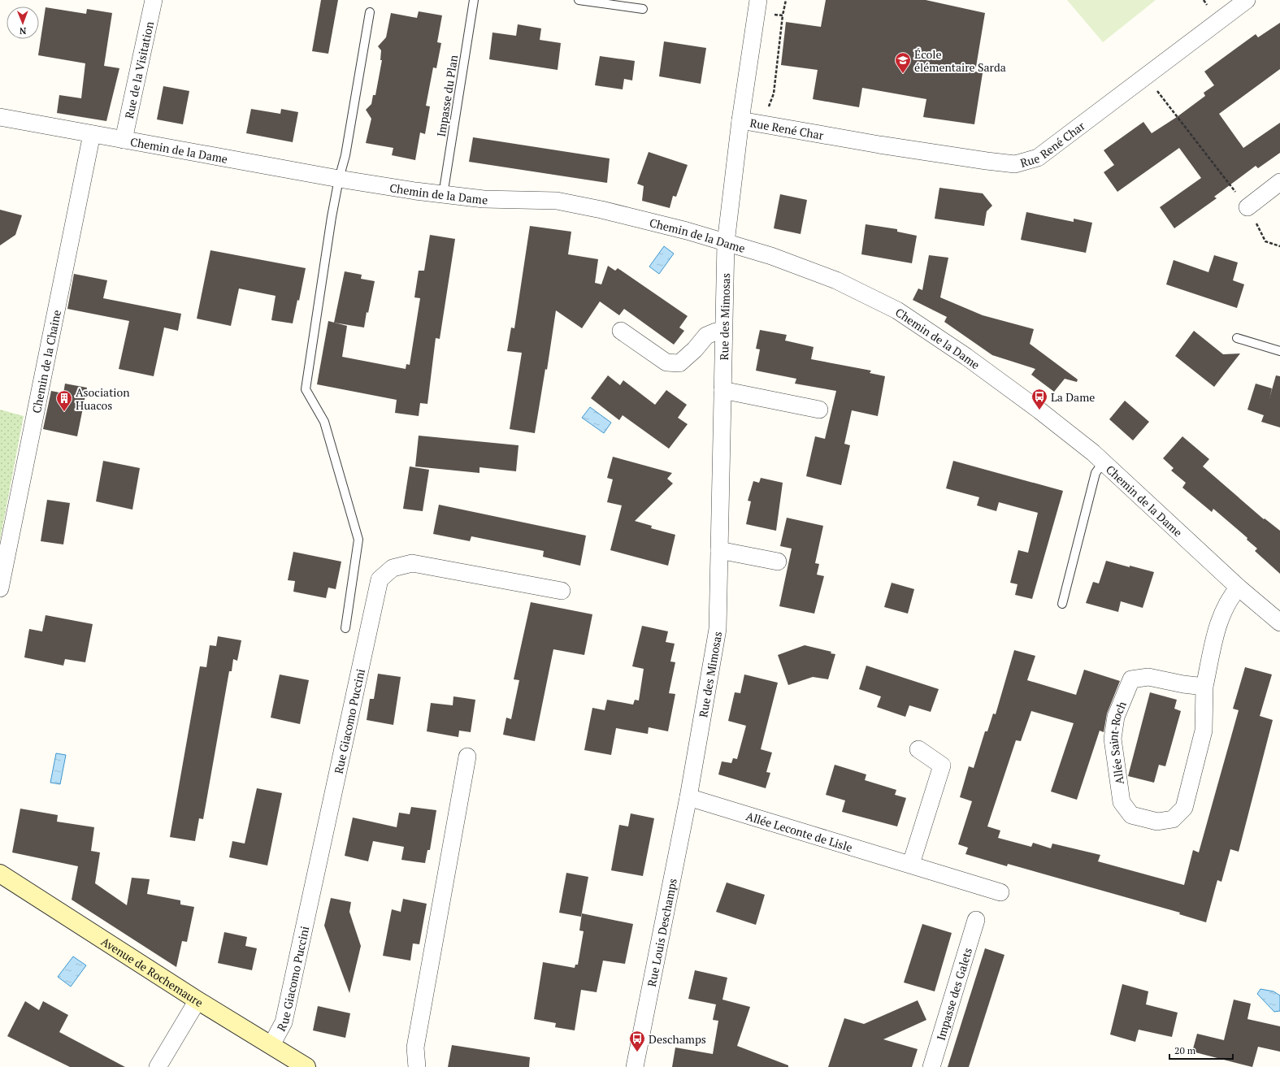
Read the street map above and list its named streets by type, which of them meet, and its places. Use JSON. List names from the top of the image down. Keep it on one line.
{"streets":{"street":["Rue de la Visitation","Rue René Char","Chemin de la Dame","Rue des Mimosas","Chemin de la Chaine","Rue Giacomo Puccini","Allée Saint-Roch","Allée Leconte de Lisle","Rue Louis Deschamps","Avenue de Rochemaure","Impasse des Galets"],"lane":["Impasse du Plan"]},"crossings":[["Rue de la Visitation","Chemin de la Dame"],["Impasse du Plan","Chemin de la Dame"],["Rue René Char","Rue des Mimosas"],["Chemin de la Dame","Rue des Mimosas"],["Chemin de la Dame","Chemin de la Chaine"],["Chemin de la Dame","Allée Saint-Roch"],["Rue des Mimosas","Allée Leconte de Lisle"],["Rue des Mimosas","Rue Louis Deschamps"],["Rue Giacomo Puccini","Avenue de Rochemaure"],["Allée Leconte de Lisle","Rue Louis Deschamps"]],"places":{"school or university":["École élémentaire Sarda"],"bus stop":["La Dame","Deschamps"],"building":["Asociation Huacos"]},"scale_bar":"20 m","north":"bottom"}
